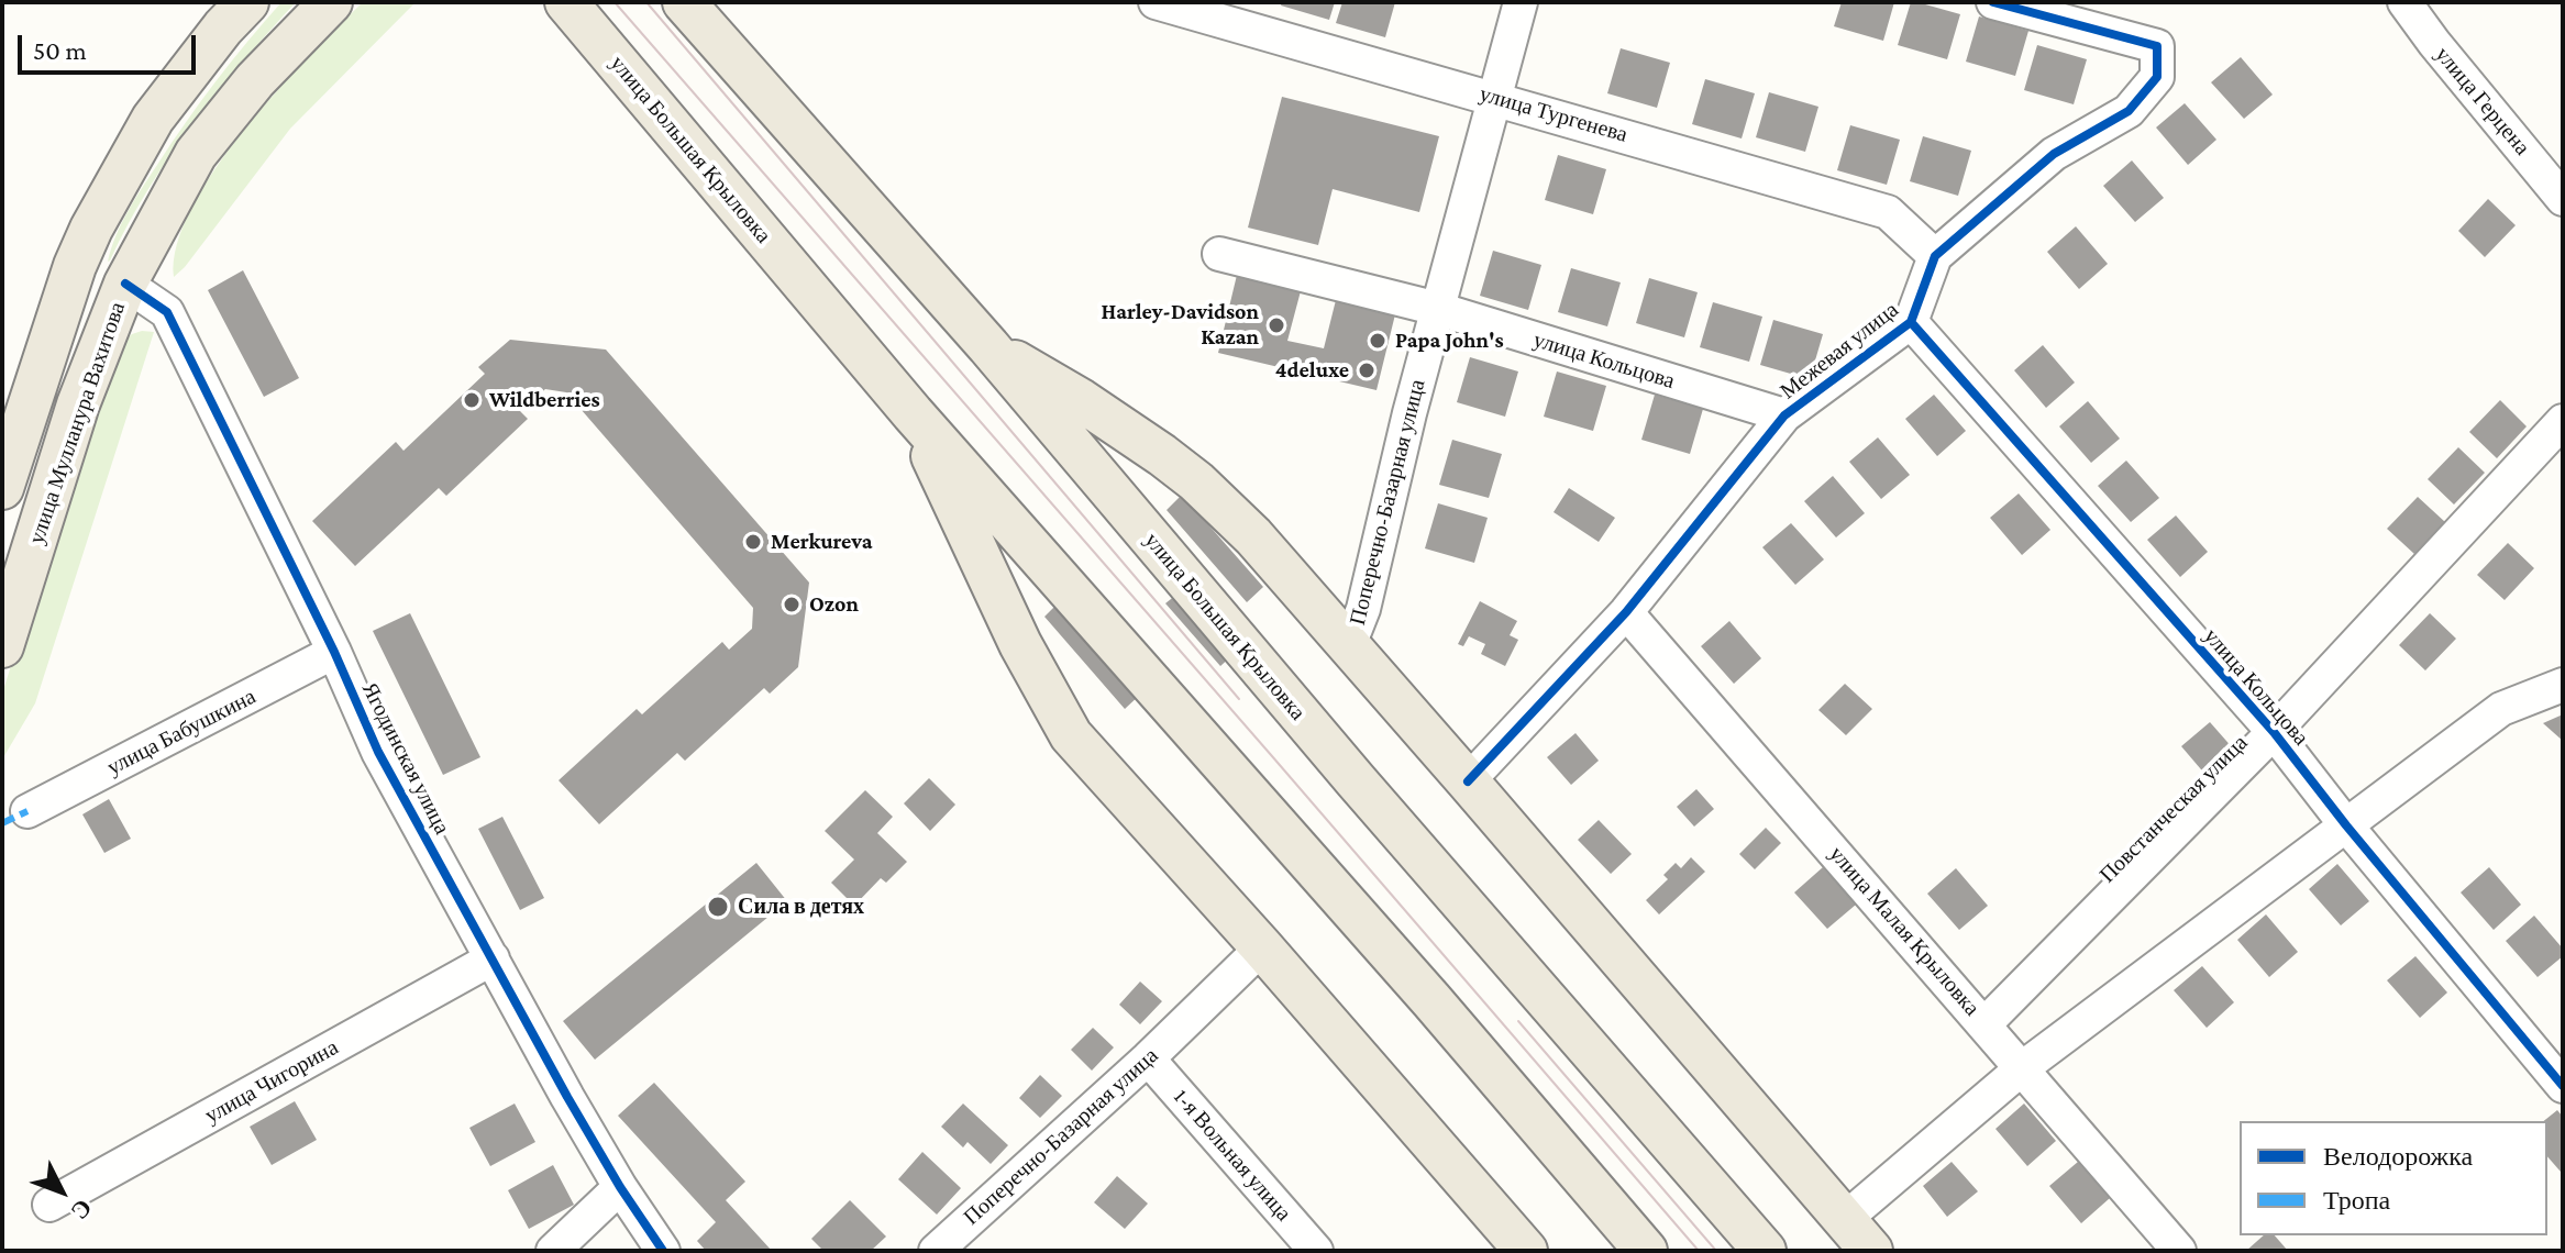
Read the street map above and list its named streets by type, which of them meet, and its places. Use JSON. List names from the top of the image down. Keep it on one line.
{"streets":{"main road":["улица Большая Крыловка","улица Мулланура Вахитова"],"street":["улица Герцена","улица Тургенева","Межевая улица","улица Кольцова","Поперечно-Базарная улица","улица Бабушкина","Ягодинская улица","Повстанческая улица","улица Малая Крыловка","улица Чигорина","1-я Вольная улица"]},"crossings":[["улица Тургенева","Межевая улица"],["улица Тургенева","Поперечно-Базарная улица"],["Межевая улица","улица Кольцова"],["Межевая улица","улица Малая Крыловка"],["улица Кольцова","Поперечно-Базарная улица"],["улица Кольцова","Повстанческая улица"],["улица Мулланура Вахитова","Ягодинская улица"],["Поперечно-Базарная улица","1-я Вольная улица"],["улица Бабушкина","Ягодинская улица"],["Ягодинская улица","улица Чигорина"],["Повстанческая улица","улица Малая Крыловка"]],"places":["Harley-Davidson Kazan","Papa John's","4deluxe","Wildberries","Merkureva","Ozon","Сила в детях"],"legend":["Велодорожка","Тропа"],"scale_bar":"50 m","north":"bottom right"}
